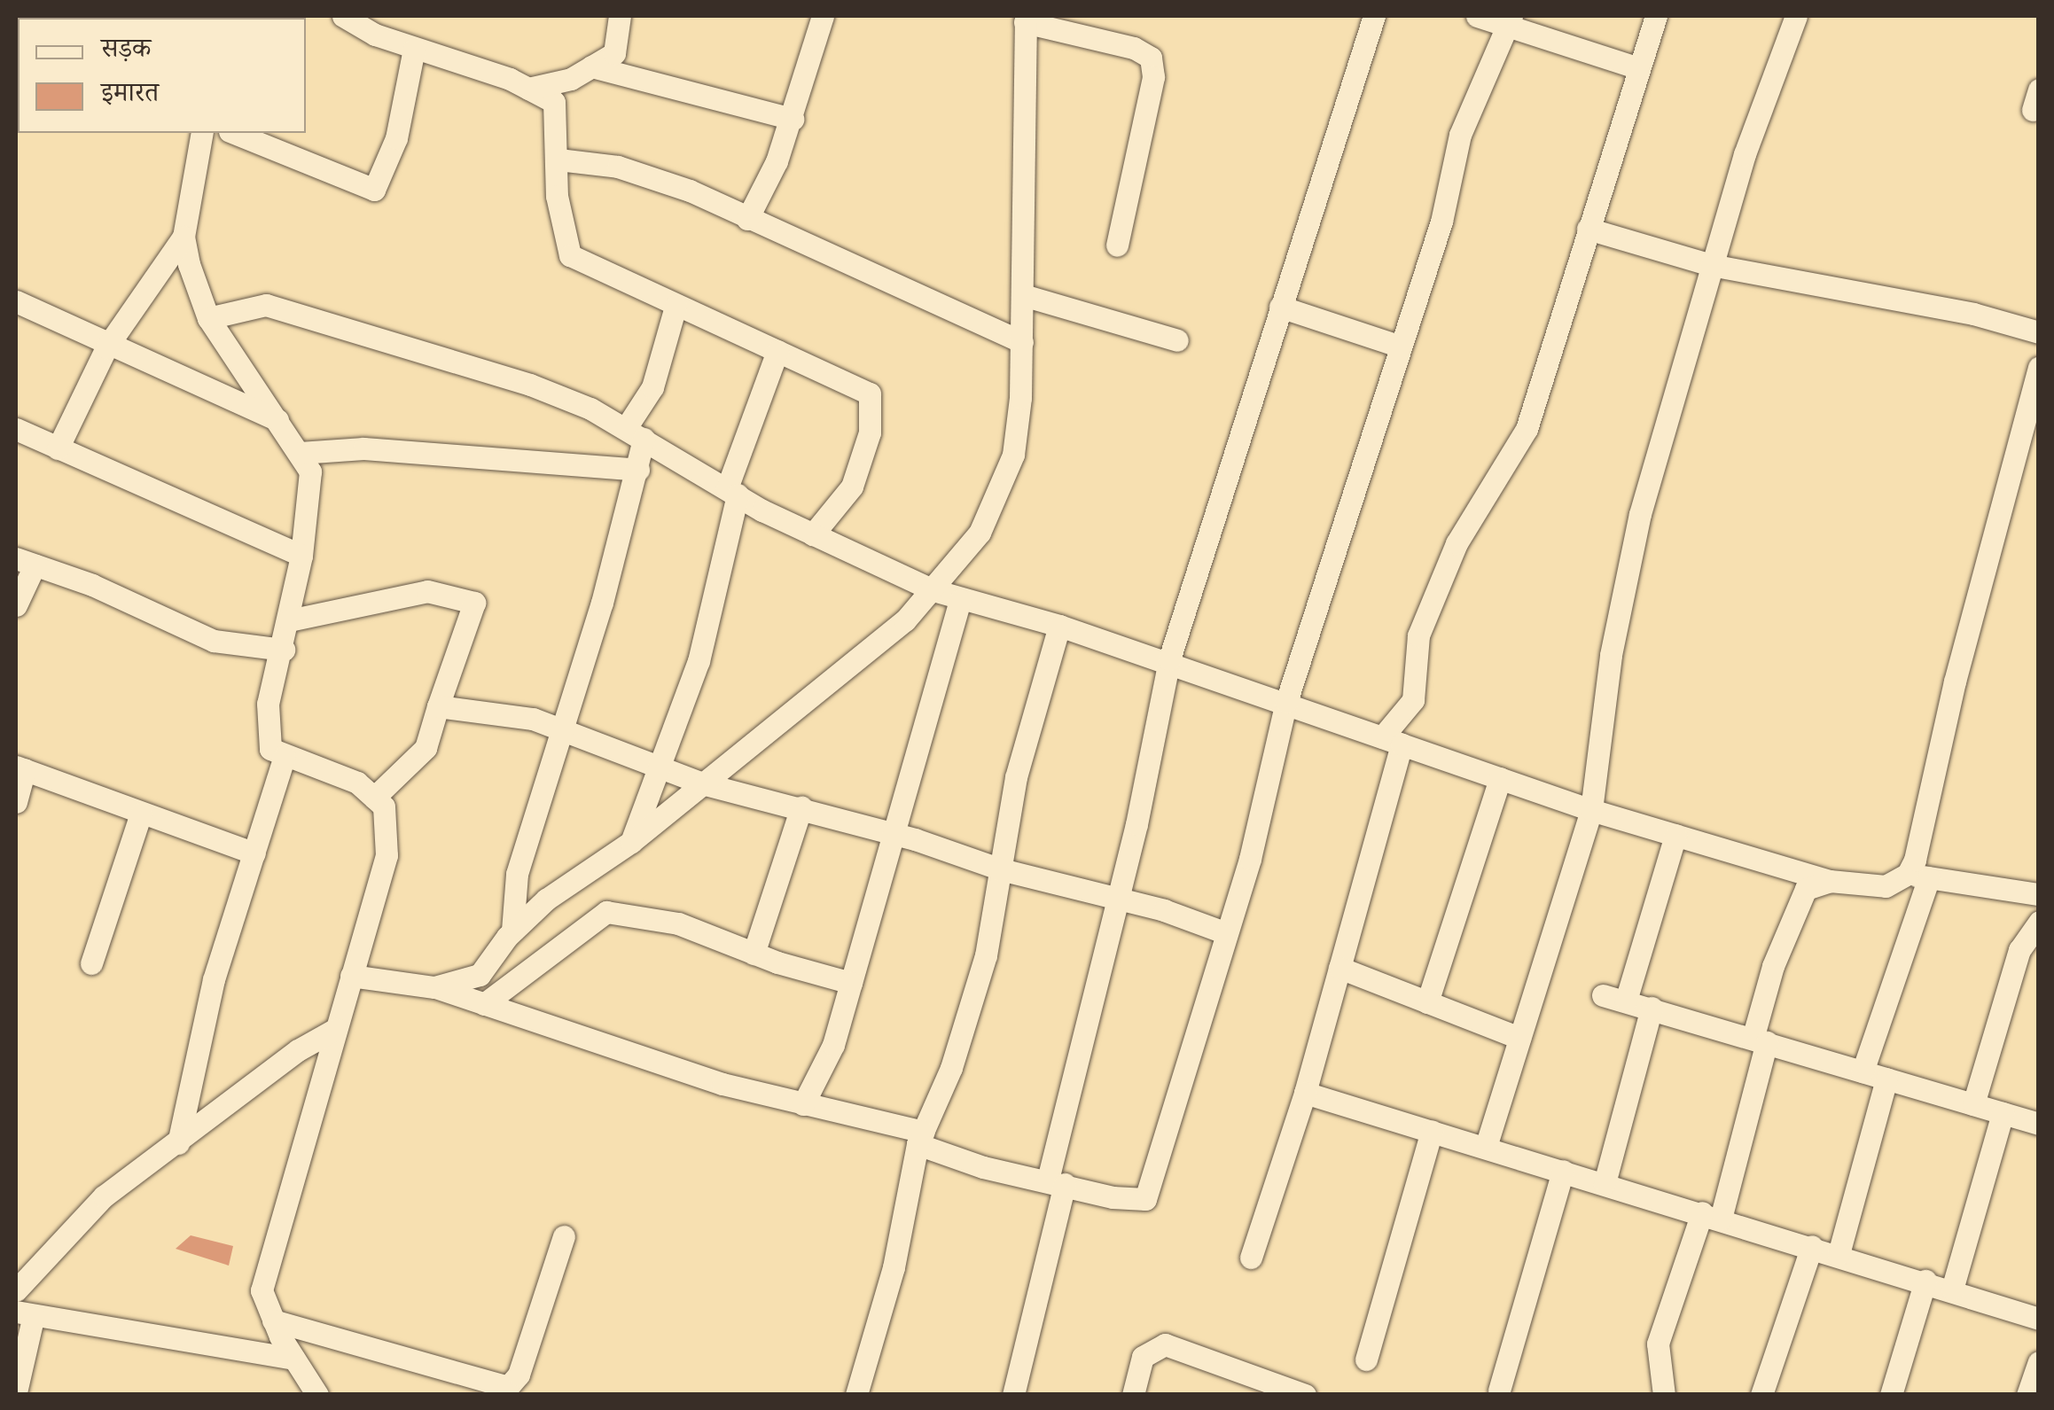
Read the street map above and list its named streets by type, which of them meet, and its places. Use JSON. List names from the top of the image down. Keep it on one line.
{"legend":["सड़क","इमारत"]}
